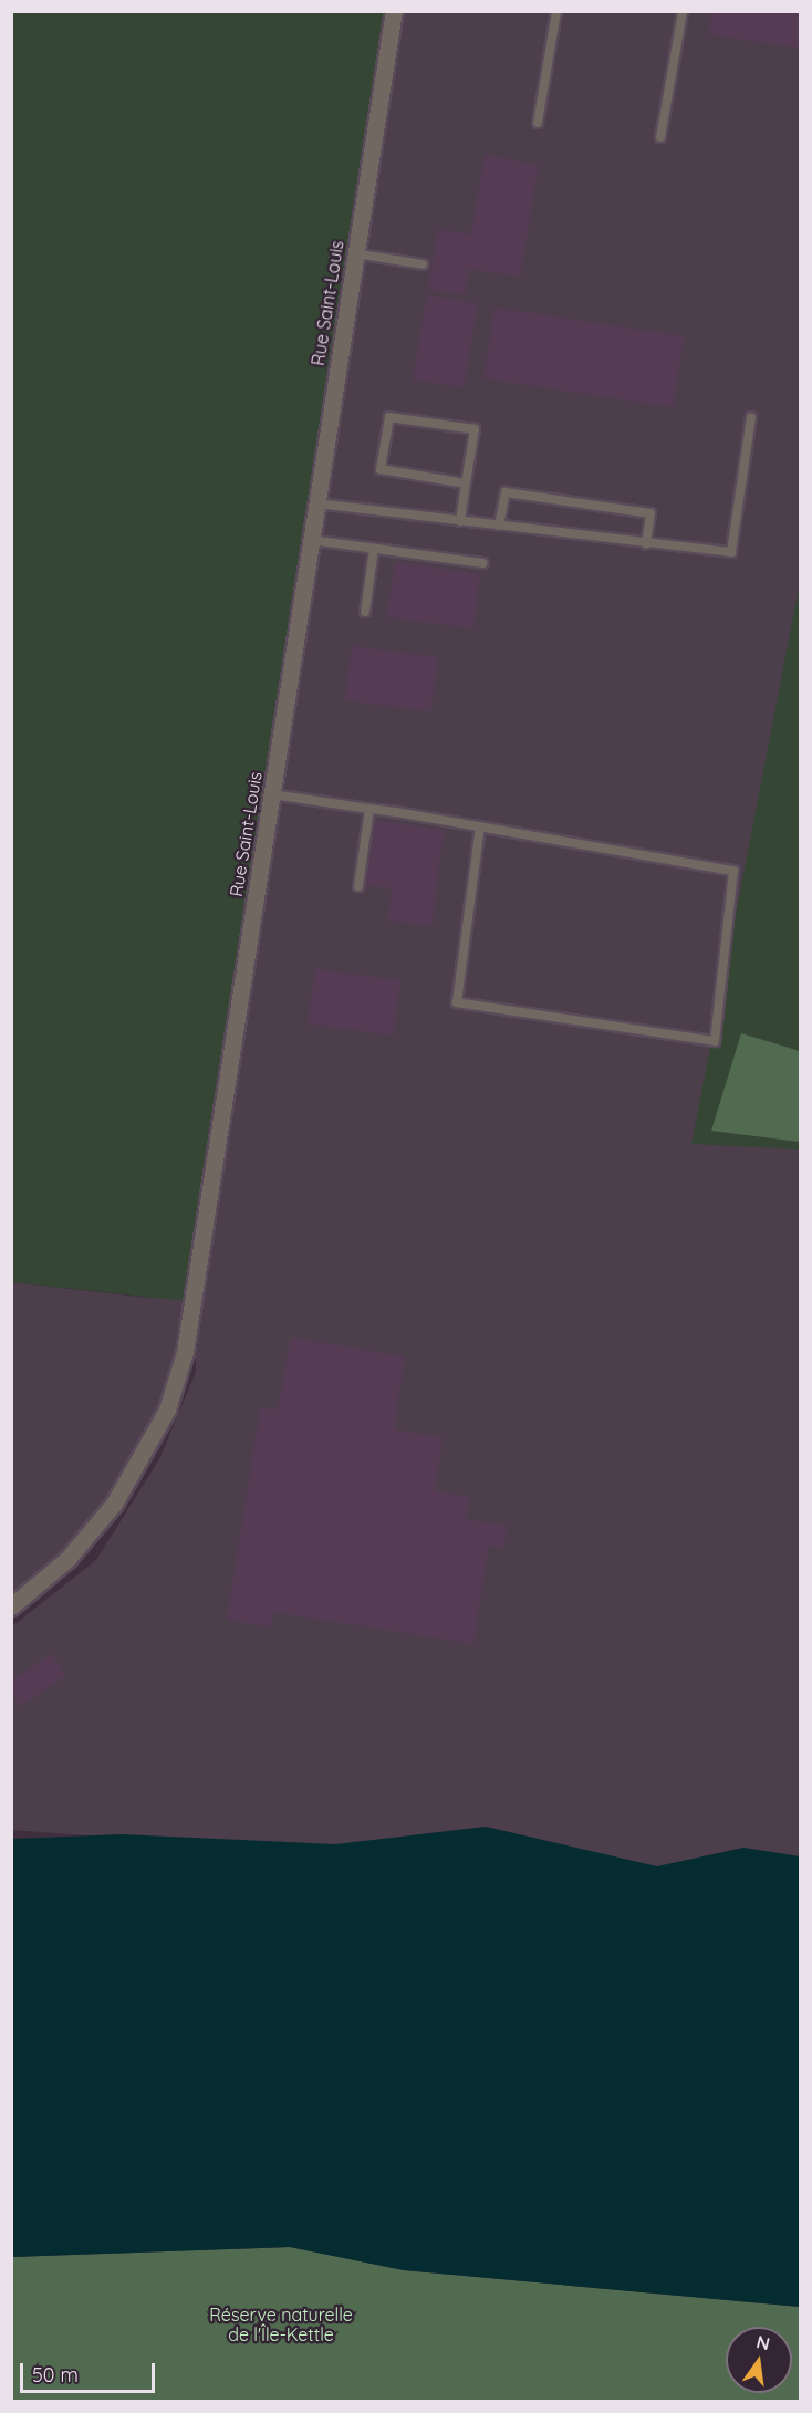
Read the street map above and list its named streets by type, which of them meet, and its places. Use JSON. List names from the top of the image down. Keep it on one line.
{"streets":{"street":["Rue Saint-Louis"]},"parks":["Réserve naturelle de l'Île-Kettle"],"scale_bar":"50 m","north":"top"}
